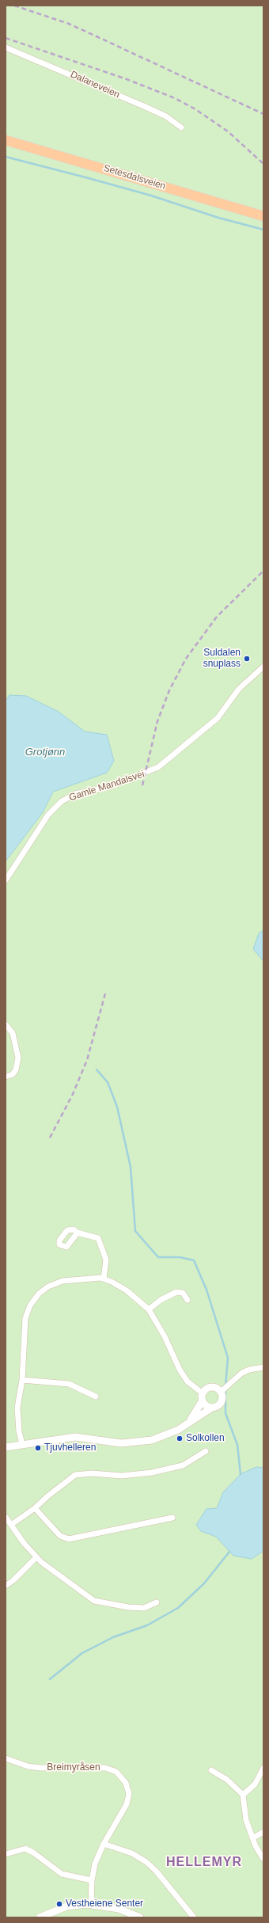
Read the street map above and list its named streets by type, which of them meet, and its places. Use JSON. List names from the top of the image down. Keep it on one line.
{"streets":{"highway":["Setesdalsveien"],"street":["Dalaneveien","Gamle Mandalsvei","Breimyråsen"]},"districts":["HELLEMYR"],"water":["Grotjønn"],"places":["Suldalen snuplass","Solkollen","Tjuvhelleren","Vestheiene Senter"]}
